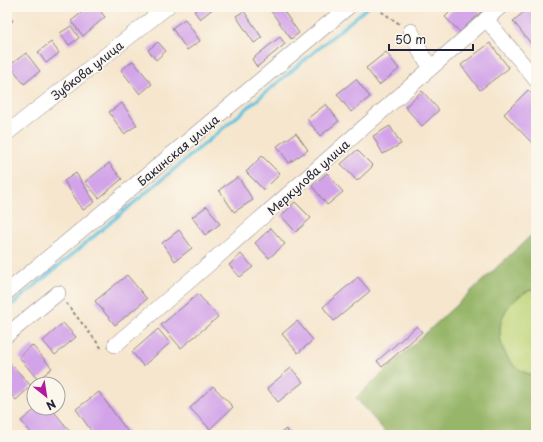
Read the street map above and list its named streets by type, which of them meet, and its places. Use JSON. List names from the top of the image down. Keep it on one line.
{"streets":{"street":["Зубкова улица","Бакинская улица","Меркулова улица"]},"scale_bar":"50 m","north":"bottom right"}
